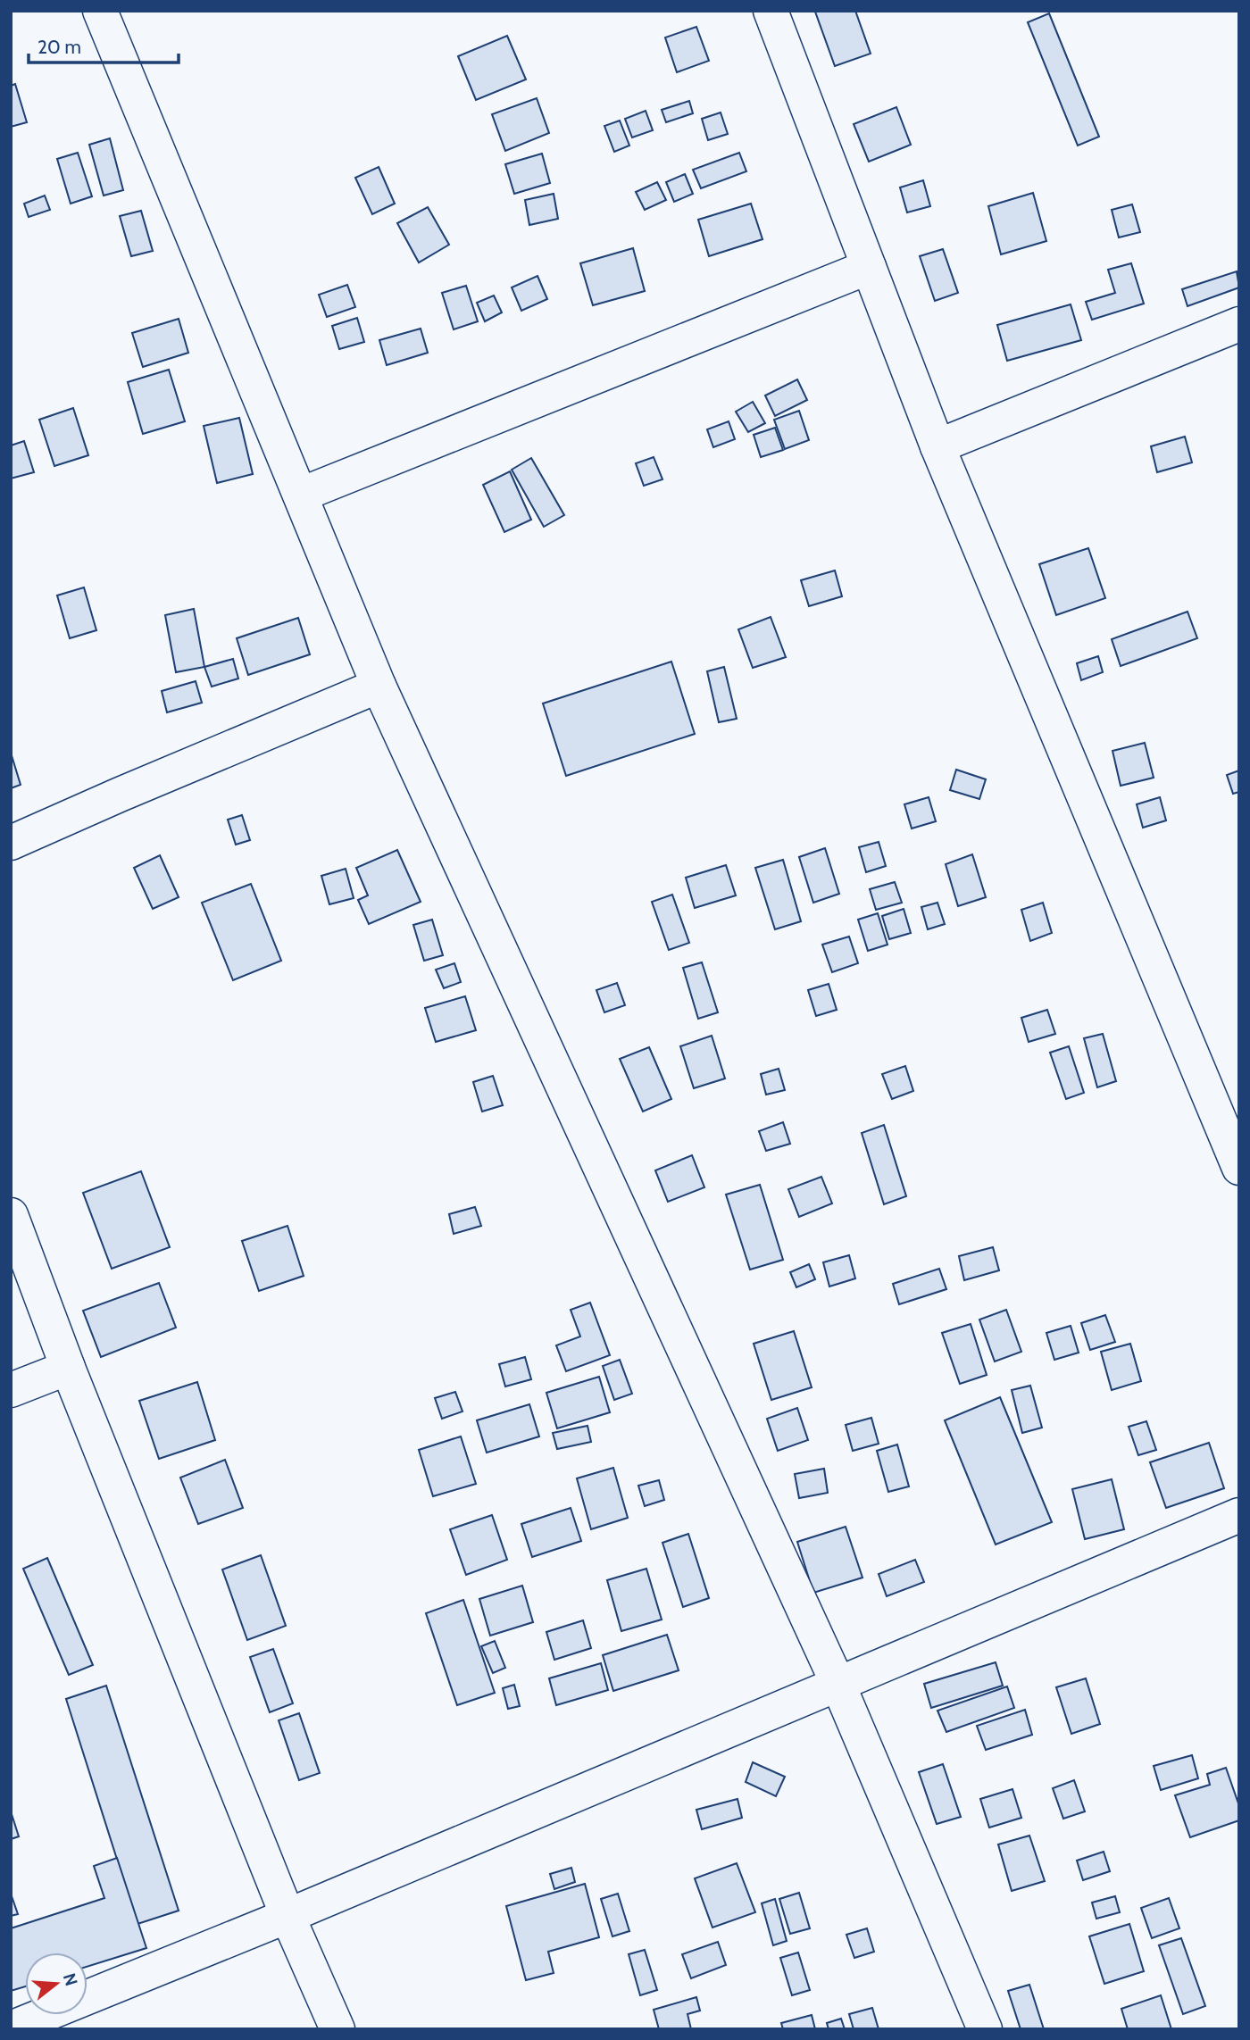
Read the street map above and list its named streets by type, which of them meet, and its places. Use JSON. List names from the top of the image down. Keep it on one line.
{"scale_bar":"20 m","north":"right"}
